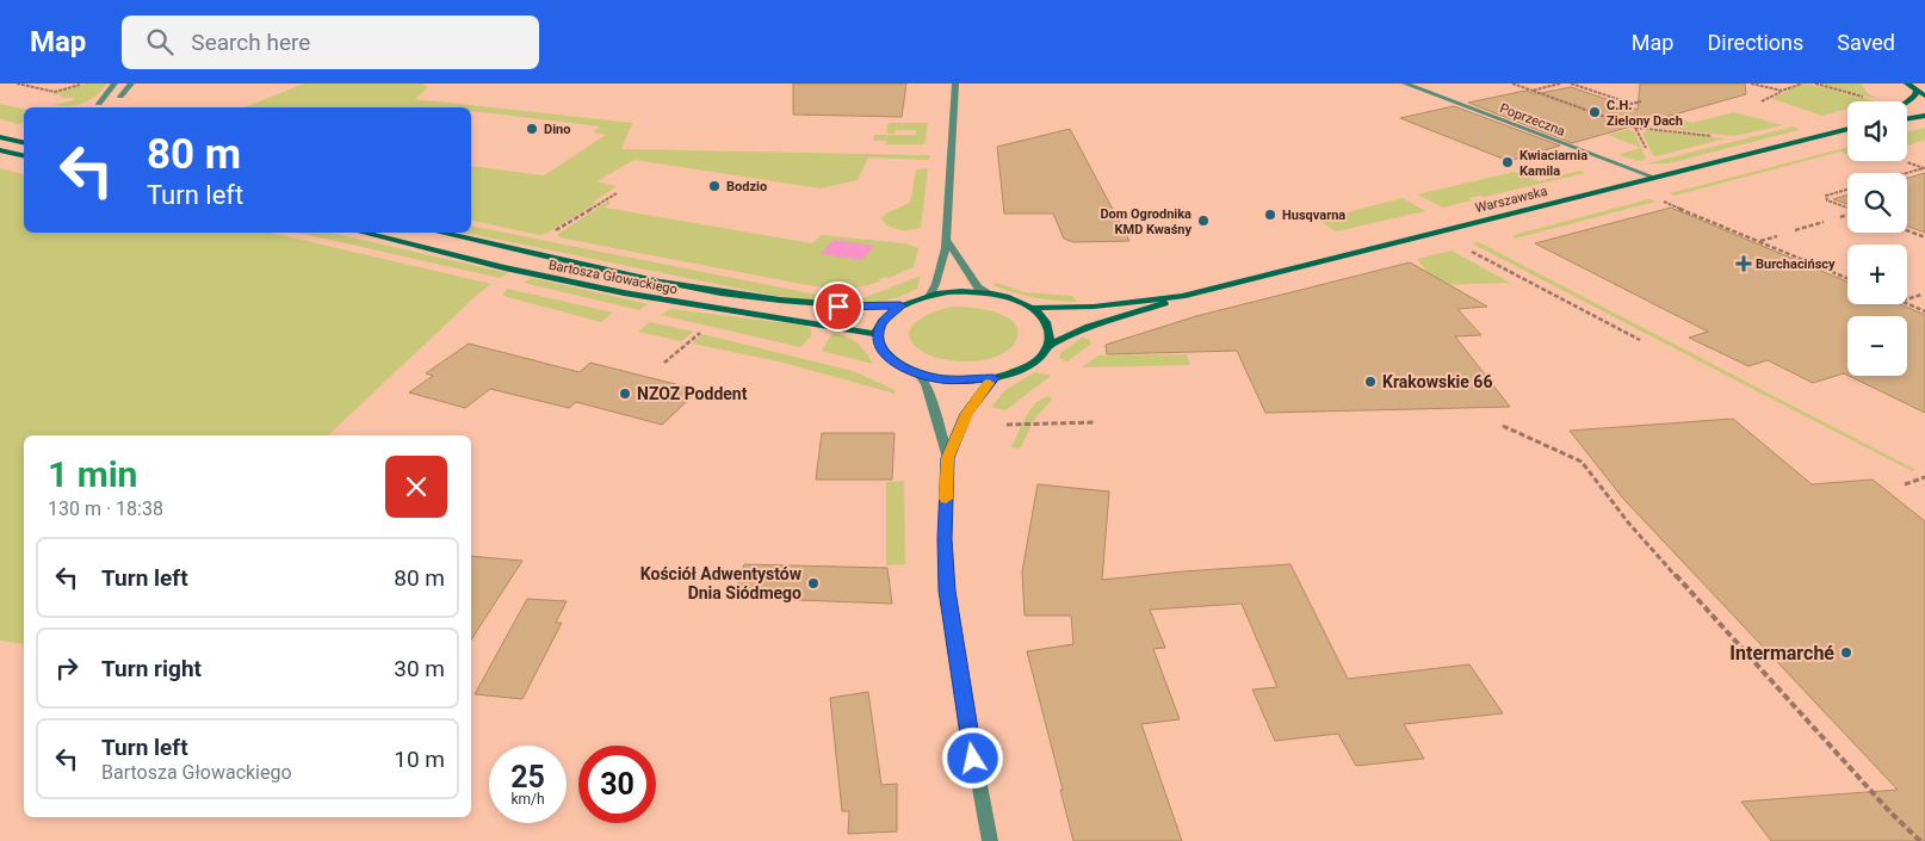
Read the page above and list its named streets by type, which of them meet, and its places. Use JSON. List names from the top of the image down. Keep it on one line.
{"streets":{"street":["Poprzeczna","Warszawska","Bartosza Głowackiego"]},"crossings":[["Poprzeczna","Warszawska"]],"places":{"other":["C.H. Zielony Dach","Dino","Kwiaciarnia Kamila","Bodzio","Husqvarna","Dom Ogrodnika KMD Kwaśny","Krakowskie 66","NZOZ Poddent","Kościół Adwentystów Dnia Siódmego","Intermarché"],"health":["Burchacińscy"]},"page":{"header":"Map","search":"Search here","nav":["Map","Directions","Saved"],"map_buttons":["+","−"],"turn":["80 m","Turn left"],"heading":["1 min","130 m · 18:38"],"list":[{"name":"Turn left","value":"80 m"},{"name":"Turn right","value":"30 m"},{"name":"Turn left","note":"Bartosza Głowackiego","value":"10 m"}],"speed":"25 km/h","limit":"30"}}
